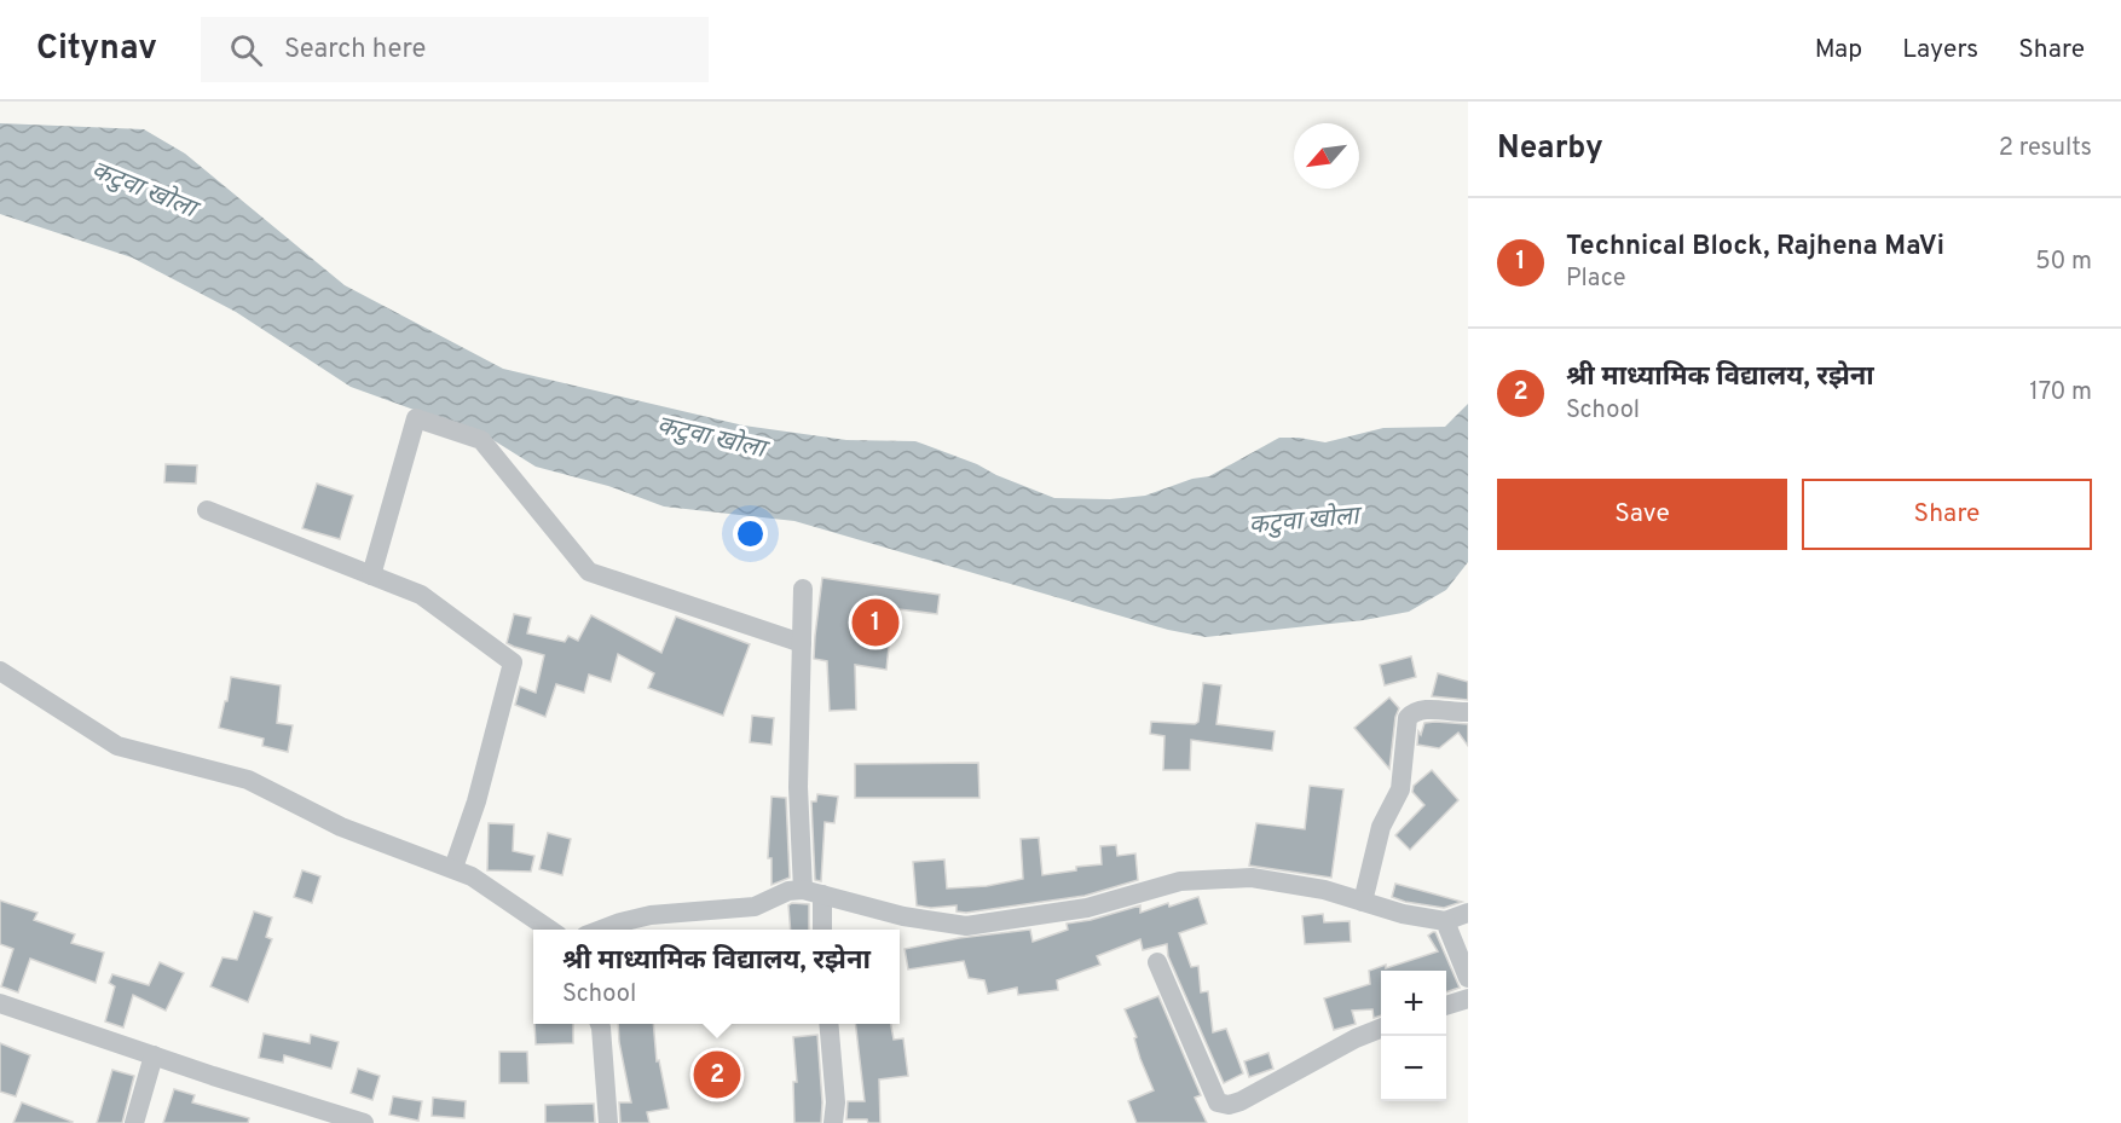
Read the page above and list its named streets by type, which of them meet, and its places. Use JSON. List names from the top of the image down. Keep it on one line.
{"water":["कटुवा खोला"],"north":"bottom left","page":{"header":"Citynav","search":"Search here","nav":["Map","Layers","Share"],"heading":["Nearby","2 results"],"list":[{"mark":"1","name":"Technical Block, Rajhena MaVi","note":"Place","value":"50 m"},{"mark":"2","name":"श्री माध्यामिक विद्यालय, रझेना","note":"School","value":"170 m"}],"buttons":["Save","Share"],"pins":["1","2"],"popup":["श्री माध्यामिक विद्यालय, रझेना","School"],"map_buttons":["+","−"]}}
